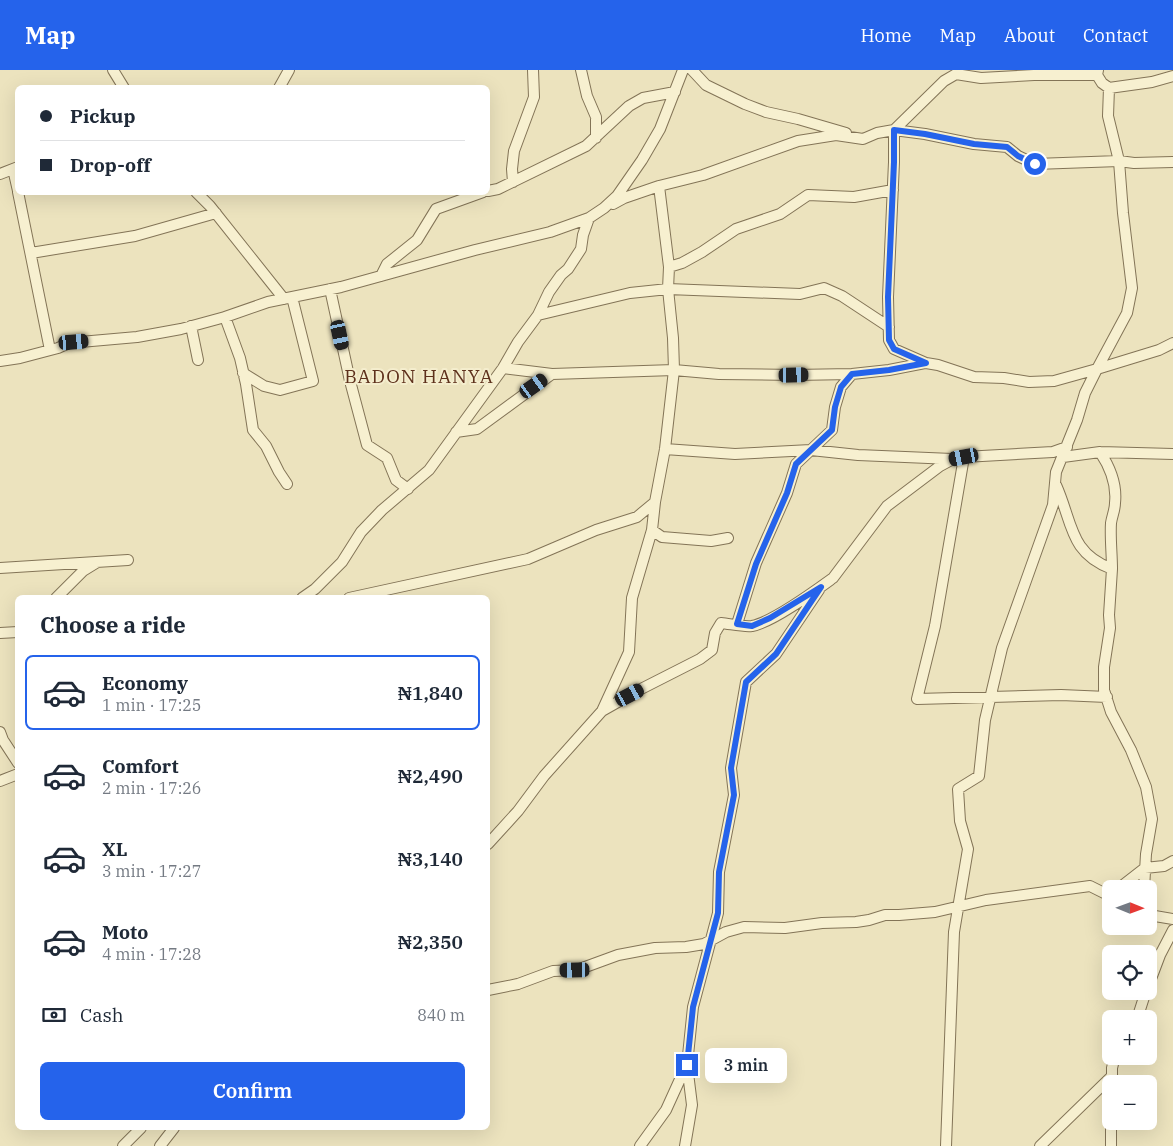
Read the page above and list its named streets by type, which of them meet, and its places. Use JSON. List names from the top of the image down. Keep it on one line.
{"districts":["BADON HANYA"],"north":"right","page":{"header":"Map","nav":["Home","Map","About","Contact"],"banner":["Pickup","Drop-off"],"heading":"Choose a ride","list":[{"name":"Economy","note":"1 min · 17:25","value":"₦1,840"},{"name":"Comfort","note":"2 min · 17:26","value":"₦2,490"},{"name":"XL","note":"3 min · 17:27","value":"₦3,140"},{"name":"Moto","note":"4 min · 17:28","value":"₦2,350"}],"map_buttons":["+","−"],"pay":["Cash","840 m"],"bubble":"3 min","buttons":"Confirm"}}
